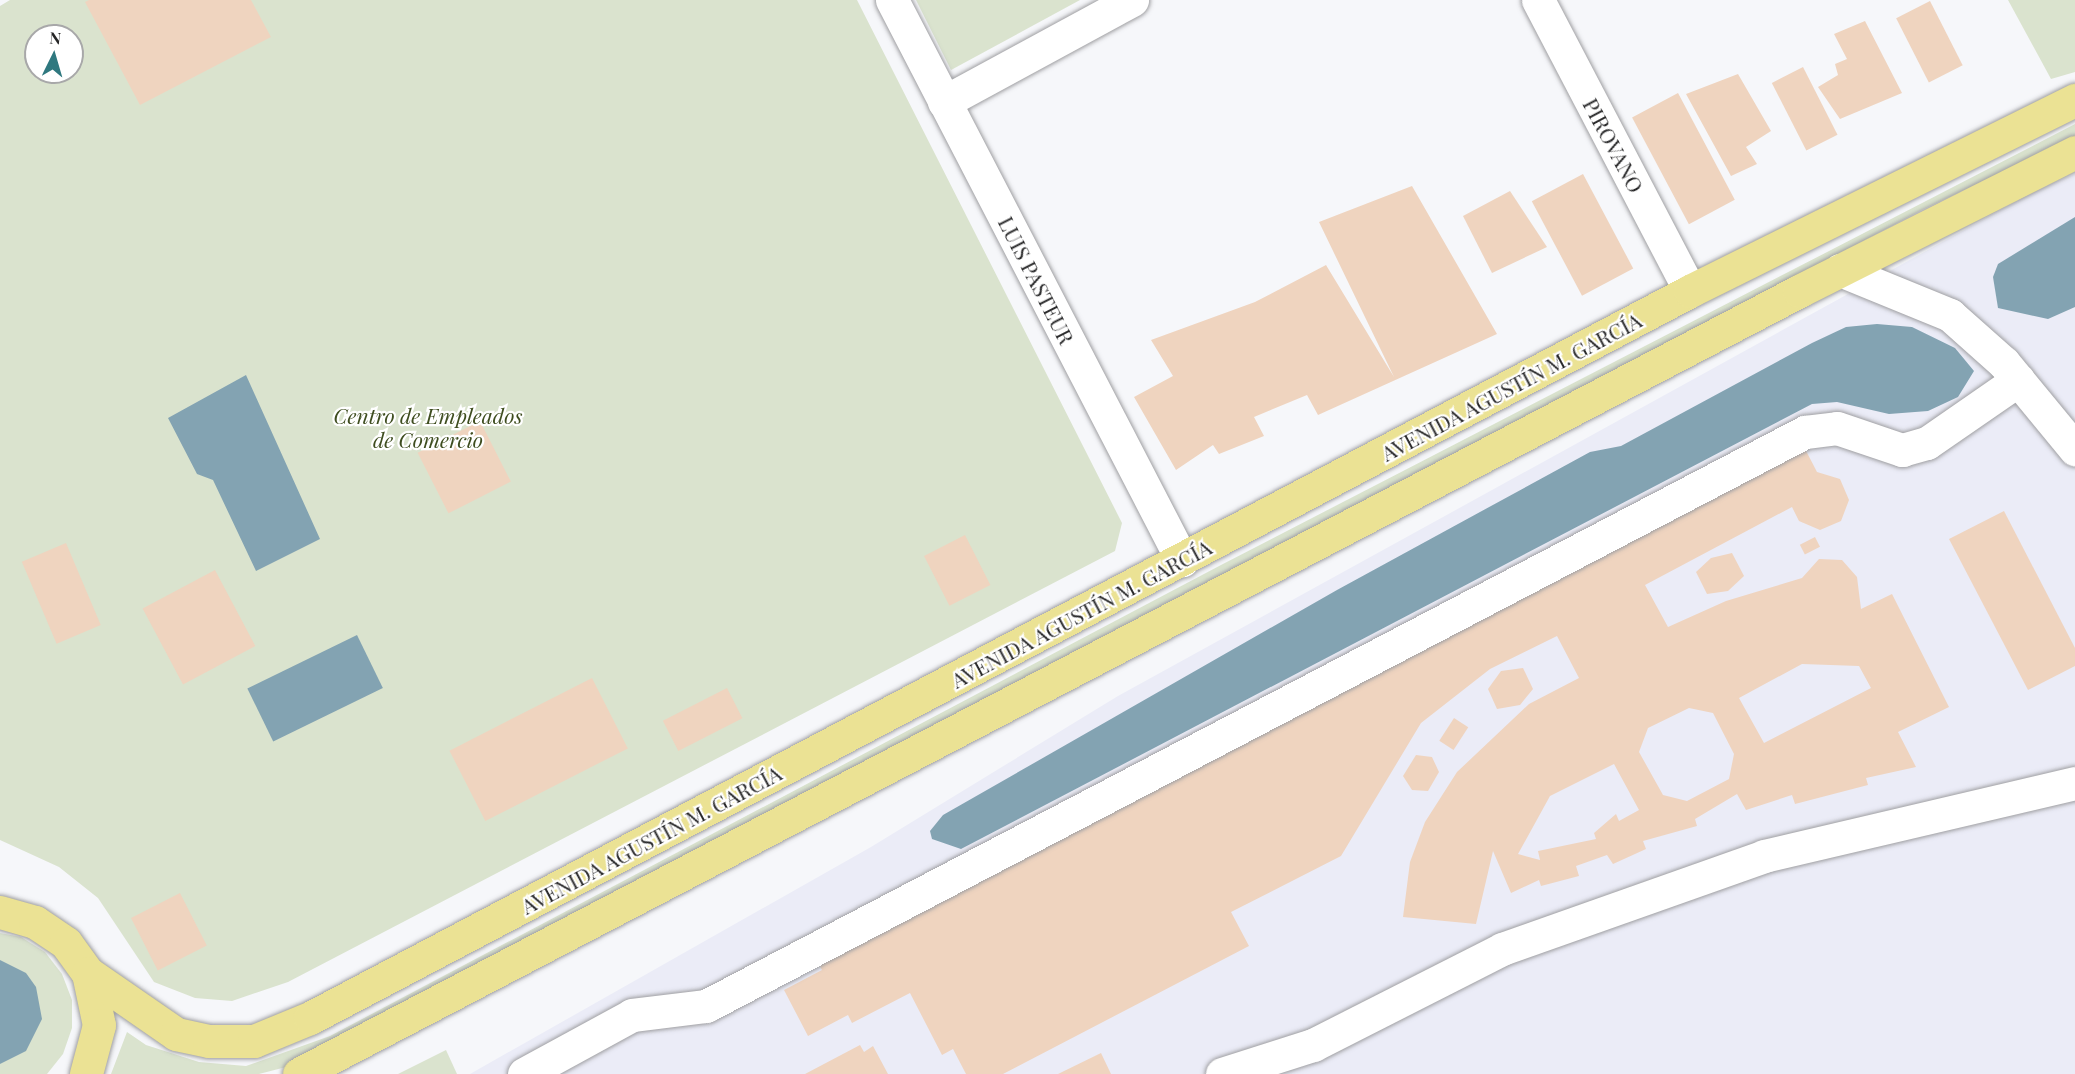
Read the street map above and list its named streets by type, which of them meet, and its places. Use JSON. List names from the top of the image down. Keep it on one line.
{"streets":{"main road":["AVENIDA AGUSTÍN M. GARCÍA"],"street":["PIROVANO","LUIS PASTEUR"]},"crossings":[["PIROVANO","AVENIDA AGUSTÍN M. GARCÍA"],["LUIS PASTEUR","AVENIDA AGUSTÍN M. GARCÍA"]],"parks":["Centro de Empleados de Comercio"],"north":"top"}
